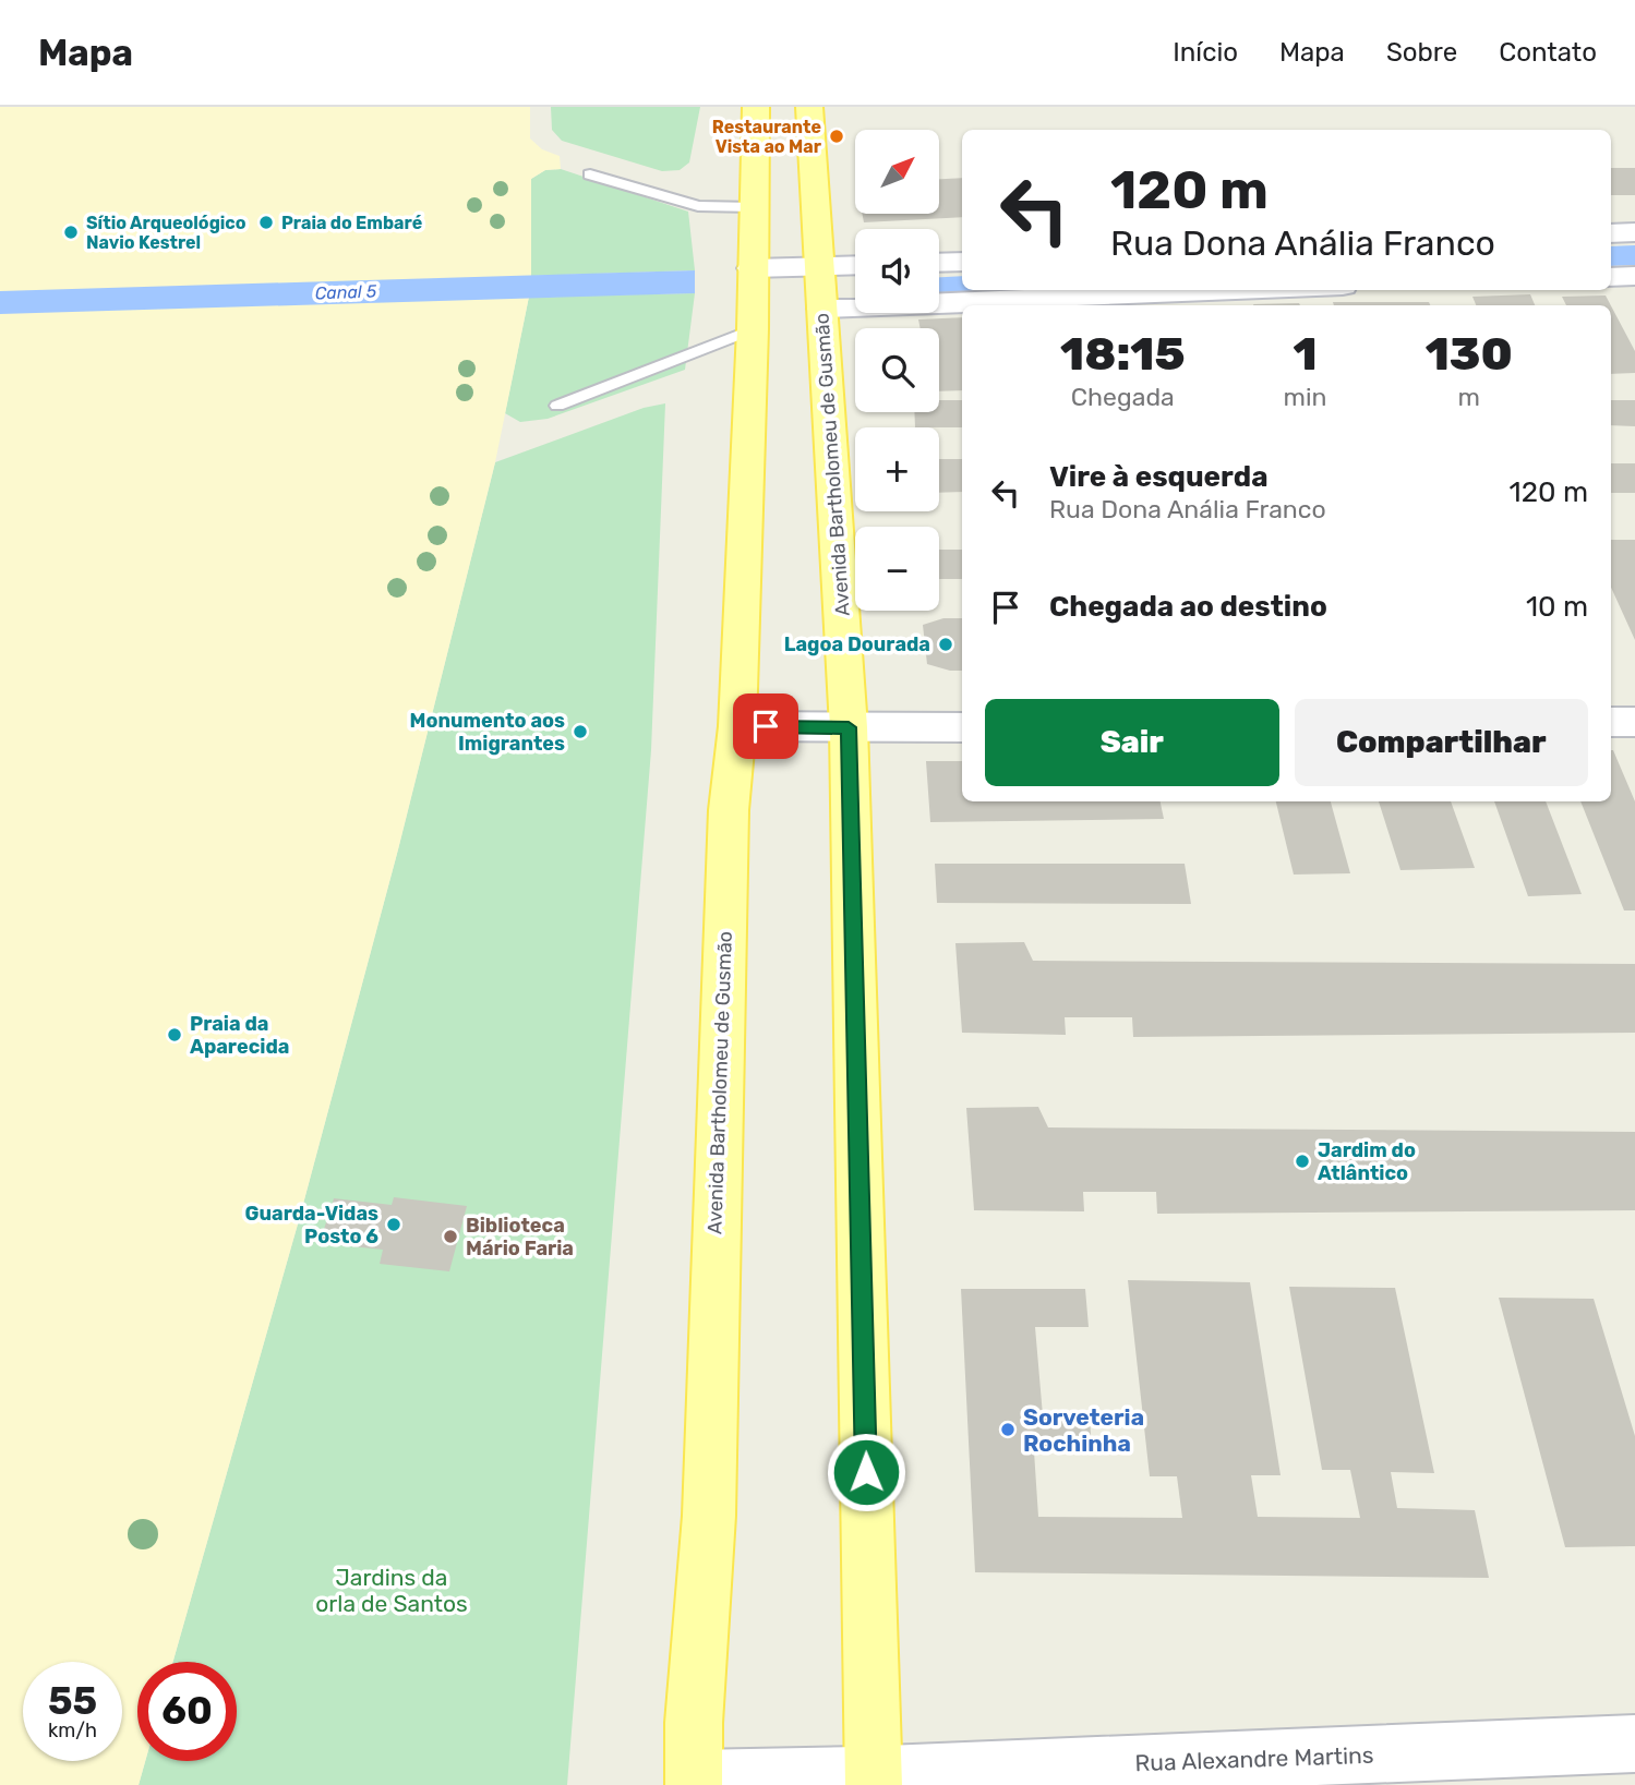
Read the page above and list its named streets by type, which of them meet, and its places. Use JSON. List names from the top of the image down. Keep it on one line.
{"streets":{"main road":["Avenida Bartholomeu de Gusmão","Rua Alexandre Martins"]},"crossings":[["Avenida Bartholomeu de Gusmão","Rua Alexandre Martins"]],"water":["Canal 5"],"parks":["Jardins da orla de Santos"],"places":["Restaurante Vista ao Mar","Praia do Embaré","Sítio Arqueológico Navio Kestrel","Lagoa Dourada","Monumento aos Imigrantes","Praia da Aparecida","Jardim do Atlântico","Guarda-Vidas Posto 6","Biblioteca Mário Faria","Sorveteria Rochinha"],"north":"top right","page":{"header":"Mapa","nav":["Início","Mapa","Sobre","Contato"],"map_buttons":["+","−"],"turn":["120 m","Rua Dona Anália Franco"],"eta":["18:15","Chegada","1","min","130","m"],"list":[{"name":"Vire à esquerda","note":"Rua Dona Anália Franco","value":"120 m"},{"name":"Chegada ao destino","value":"10 m"}],"buttons":["Sair","Compartilhar"],"speed":"55 km/h","limit":"60"}}
